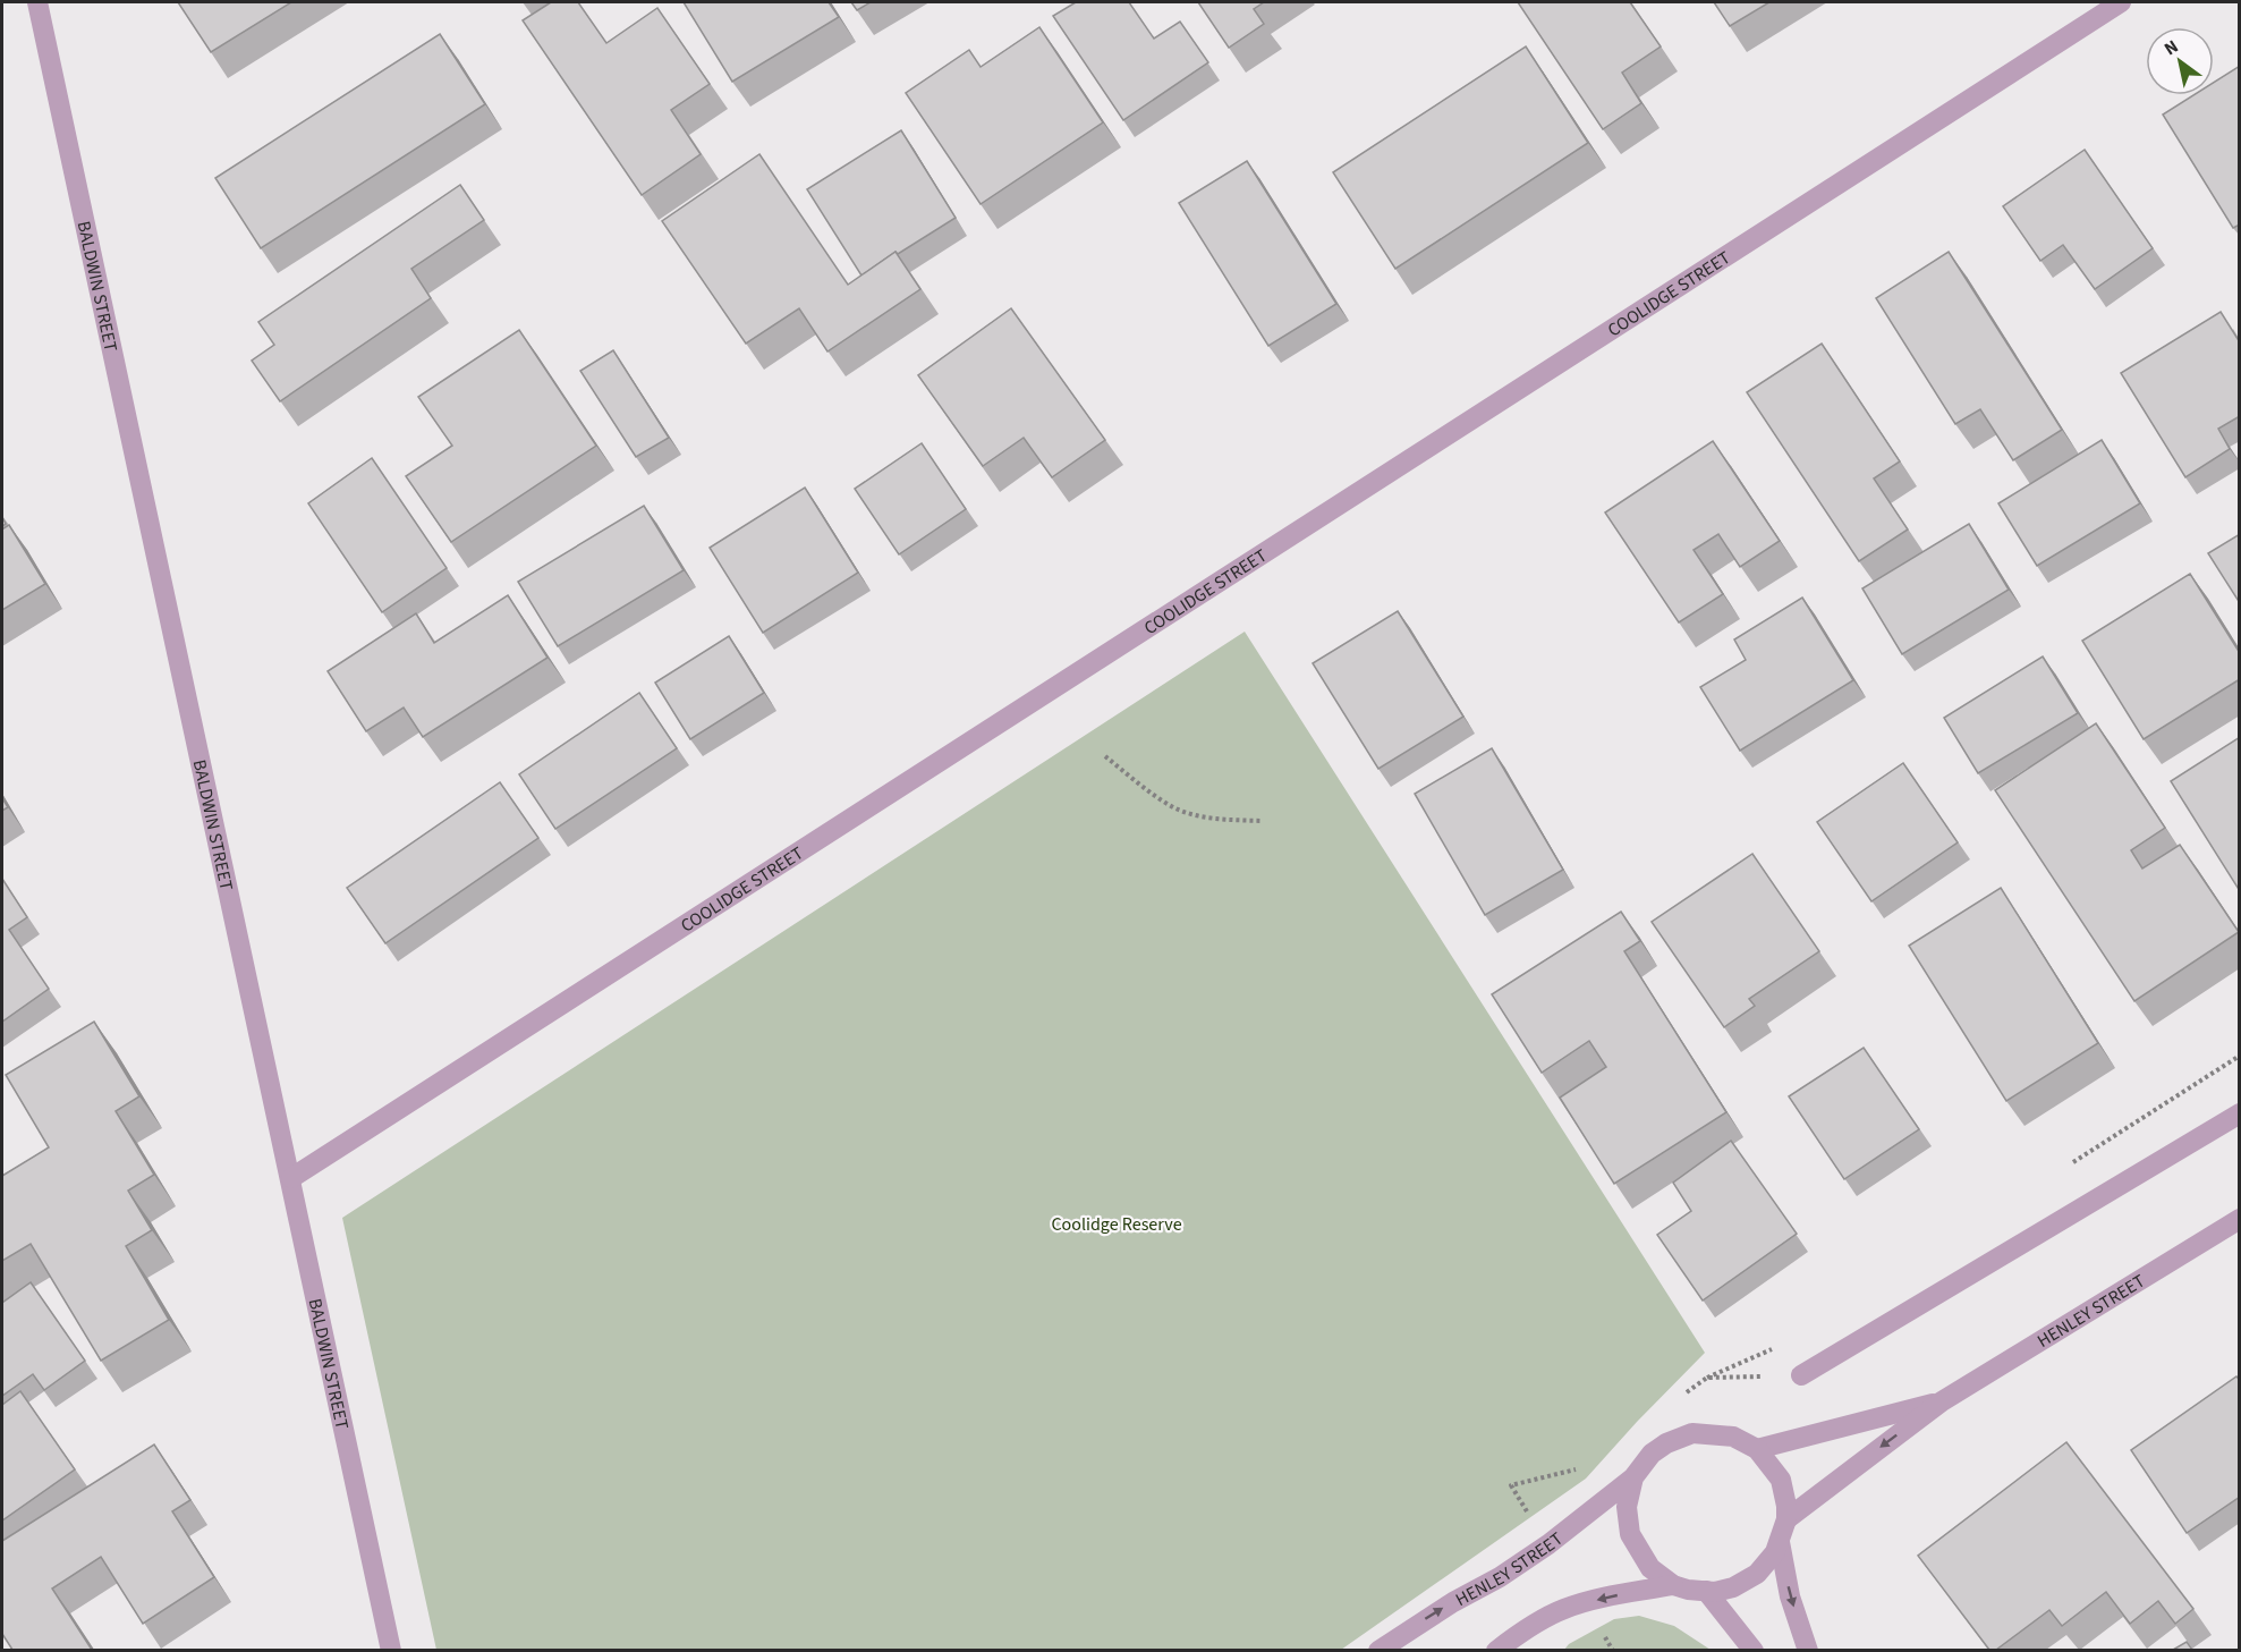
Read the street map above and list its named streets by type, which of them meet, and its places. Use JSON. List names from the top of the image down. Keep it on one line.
{"streets":{"street":["BALDWIN STREET","COOLIDGE STREET","HENLEY STREET"]},"crossings":[["BALDWIN STREET","COOLIDGE STREET"]],"parks":["Coolidge Reserve"],"north":"top left"}
